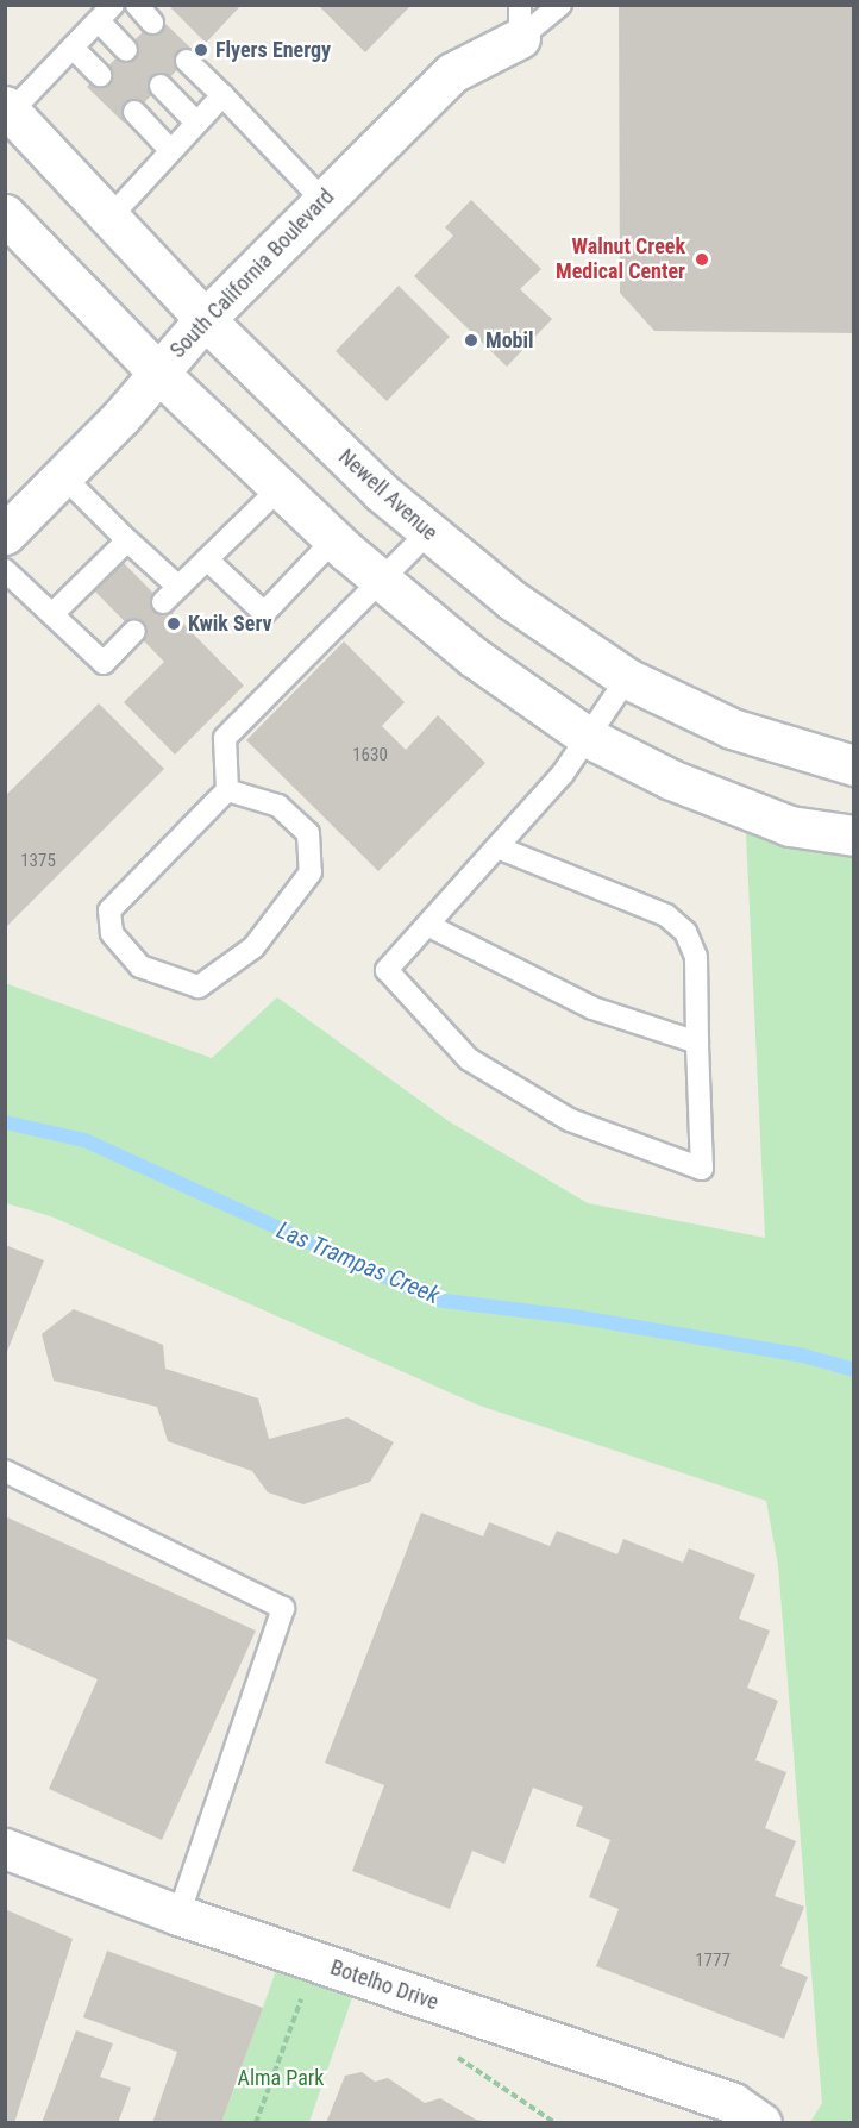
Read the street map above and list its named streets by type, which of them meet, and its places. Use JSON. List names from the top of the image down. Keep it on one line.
{"streets":{"street":["South California Boulevard","Newell Avenue","Botelho Drive"]},"crossings":[["South California Boulevard","Newell Avenue"]],"water":["Las Trampas Creek"],"parks":["Alma Park"],"places":["Flyers Energy","Walnut Creek Medical Center","Mobil","Kwik Serv"],"house_numbers":["1630","1375","1777"]}
